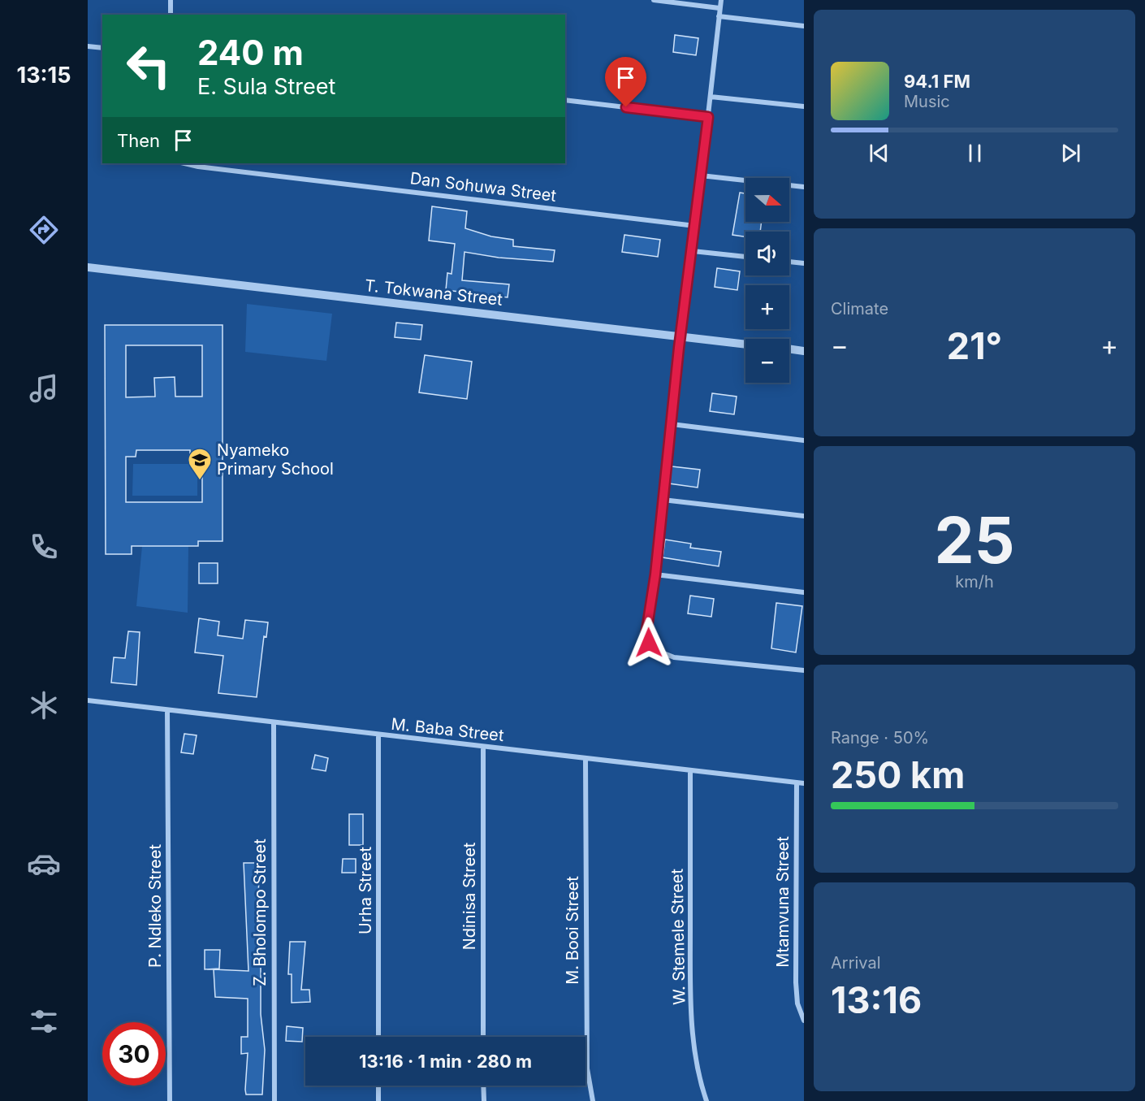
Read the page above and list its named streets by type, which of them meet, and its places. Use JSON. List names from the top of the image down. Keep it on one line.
{"streets":{"street":["Dan Sohuwa Street","T. Tokwana Street","M. Baba Street","Urha Street","Ndinisa Street","Mtamvuna Street","P. Ndleko Street","Z. Bholompo Street","M. Booi Street","W. Stemele Street"]},"crossings":[["M. Baba Street","Urha Street"],["M. Baba Street","Ndinisa Street"],["M. Baba Street","Mtamvuna Street"],["M. Baba Street","P. Ndleko Street"],["M. Baba Street","Z. Bholompo Street"],["M. Baba Street","M. Booi Street"],["M. Baba Street","W. Stemele Street"]],"places":{"school or university":["Nyameko Primary School"]},"north":"right","page":{"tabs":"13:15","turn":["240 m","E. Sula Street"],"song":["94.1 FM","Music"],"then":"Then","map_buttons":["+","−"],"tile":["Climate",["25","km/h"],["Range · 50%","250 km"],["Arrival","13:16"]],"heat":["−","21°","+"],"limit":"30","trip":"13:16 · 1 min · 280 m"}}
